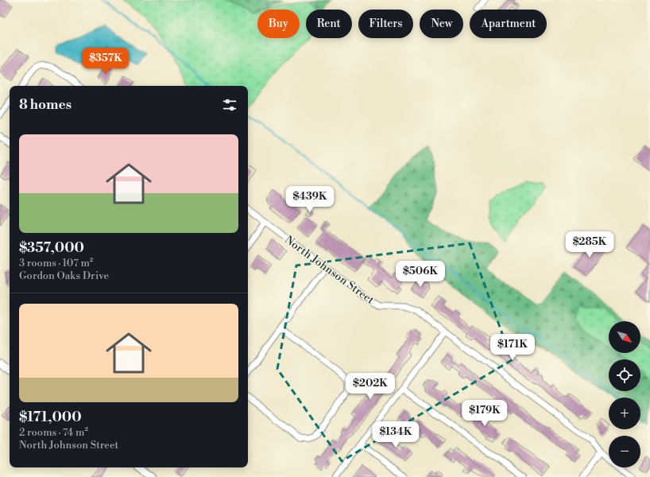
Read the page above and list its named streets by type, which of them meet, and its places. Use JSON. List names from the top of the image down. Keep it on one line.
{"streets":{"street":["North Johnson Street"]},"north":"bottom right","page":{"chip":["Buy","Rent","Filters","New","Apartment"],"price":["$357K","$439K","$285K","$506K","$171K","$202K","$179K","$134K"],"heading":"8 homes","list":[{"name":"$357,000","note":"3 rooms · 107 m² · Gordon Oaks Drive"},{"name":"$171,000","note":"2 rooms · 74 m² · North Johnson Street"}],"map_buttons":["+","−"]}}
